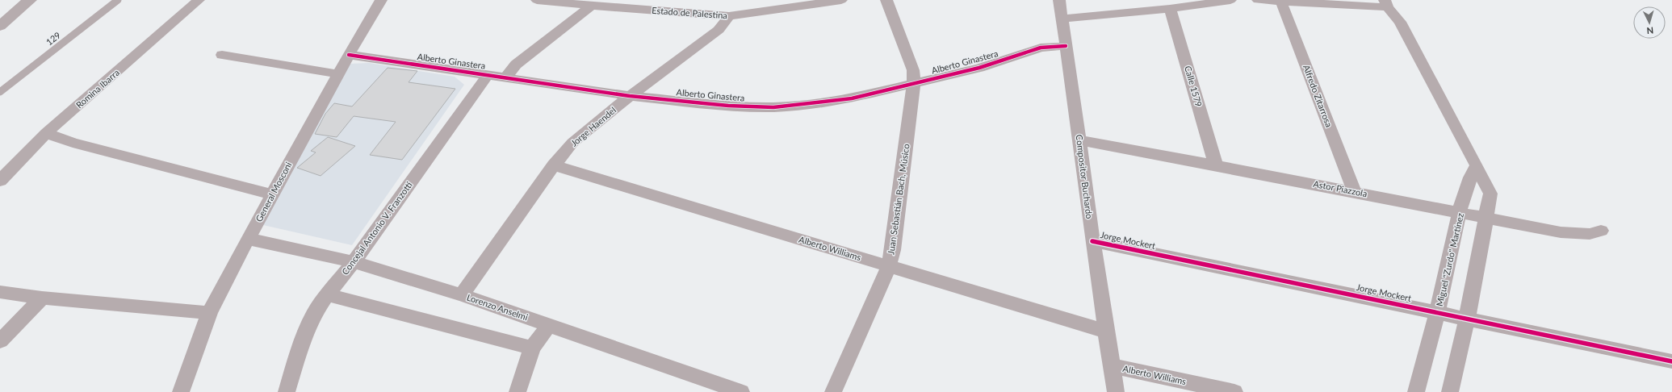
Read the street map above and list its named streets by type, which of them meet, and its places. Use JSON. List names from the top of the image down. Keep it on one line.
{"streets":{"street":["Estado de Palestina","Alberto Ginastera","Calle 1579","Romina Ibarra","Alfredo Zitarrosa","Jorge Haendel","Compositor Buchardo","Astor Piazzola","General Mosconi","Juan Sebastián Bach, Músico","Concejal Antonio V. Franzotti","Jorge Mockert","Alberto Williams","Miguel \"Zurdo\" Martínez","Lorenzo Anselmi"],"lane":["129"]},"crossings":[["Estado de Palestina","Jorge Haendel"],["Alberto Ginastera","Jorge Haendel"],["Alberto Ginastera","Compositor Buchardo"],["Alberto Ginastera","General Mosconi"],["Alberto Ginastera","Juan Sebastián Bach, Músico"],["Alberto Ginastera","Concejal Antonio V. Franzotti"],["Calle 1579","Astor Piazzola"],["Alfredo Zitarrosa","Astor Piazzola"],["Jorge Haendel","Alberto Williams"],["Jorge Haendel","Lorenzo Anselmi"],["Compositor Buchardo","Astor Piazzola"],["Compositor Buchardo","Jorge Mockert"],["Compositor Buchardo","Alberto Williams"],["Astor Piazzola","Miguel \"Zurdo\" Martínez"],["General Mosconi","Lorenzo Anselmi"],["Juan Sebastián Bach, Músico","Alberto Williams"],["Concejal Antonio V. Franzotti","Lorenzo Anselmi"],["Jorge Mockert","Miguel \"Zurdo\" Martínez"]],"north":"bottom"}
